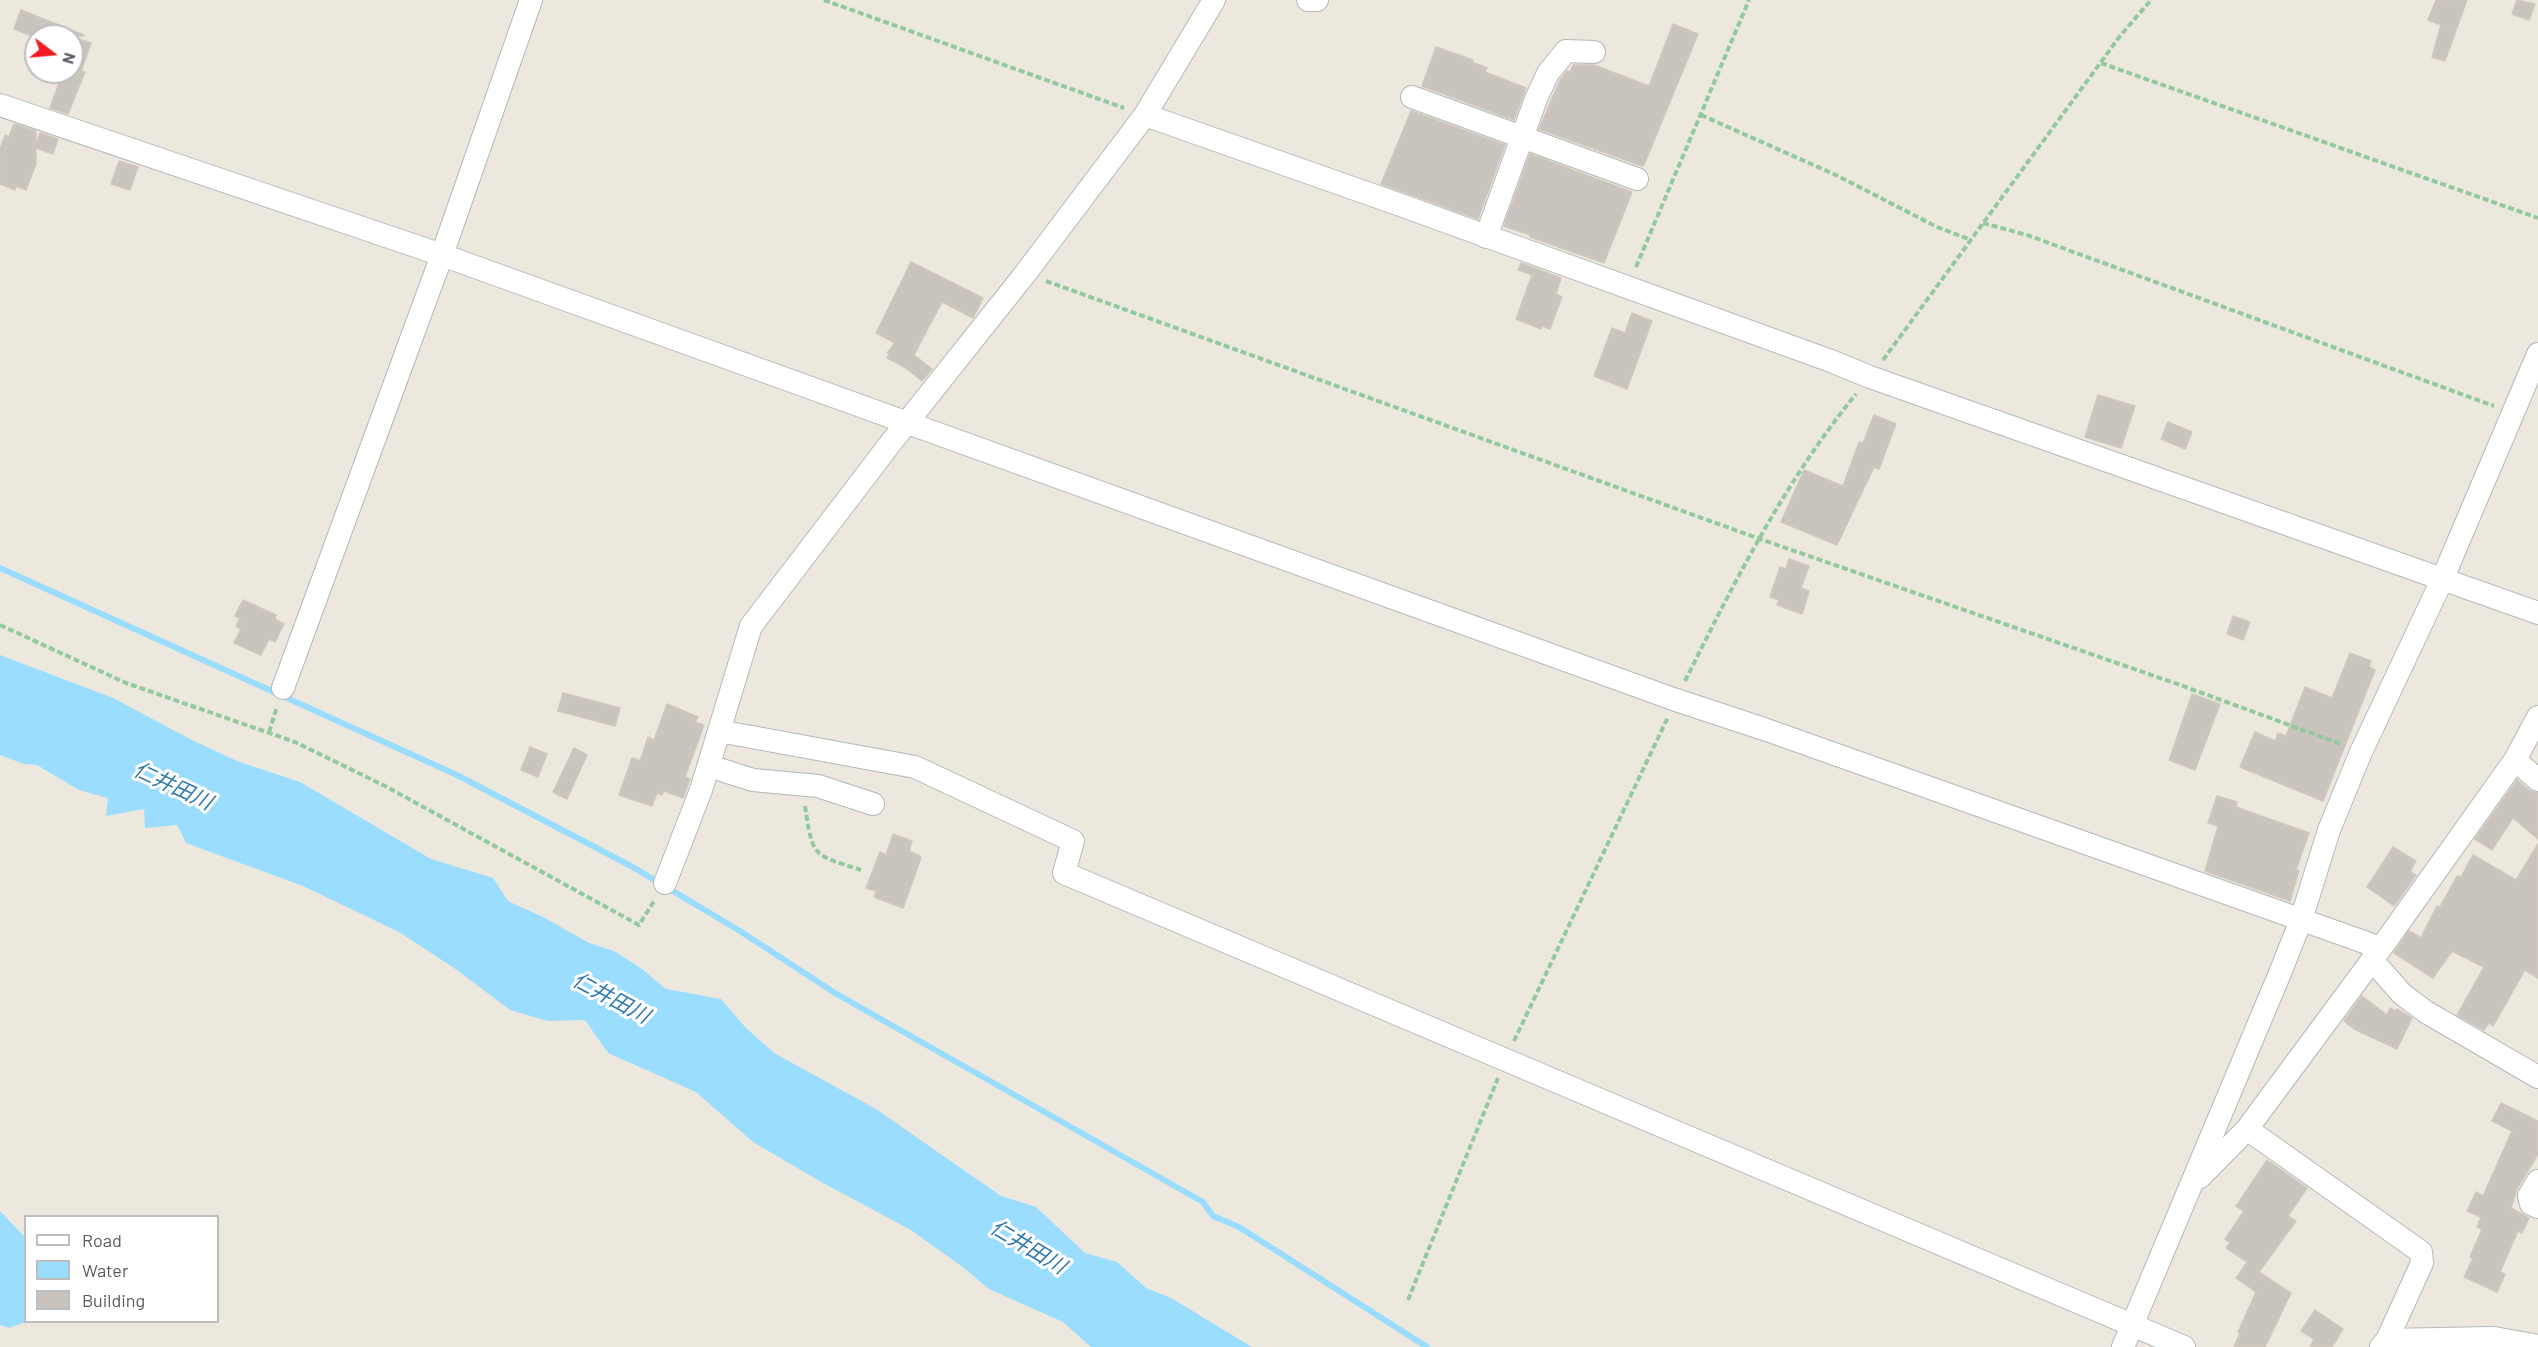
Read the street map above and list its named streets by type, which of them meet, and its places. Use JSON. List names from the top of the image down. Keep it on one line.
{"water":["仁井田川"],"legend":["Road","Water","Building"],"north":"right"}
